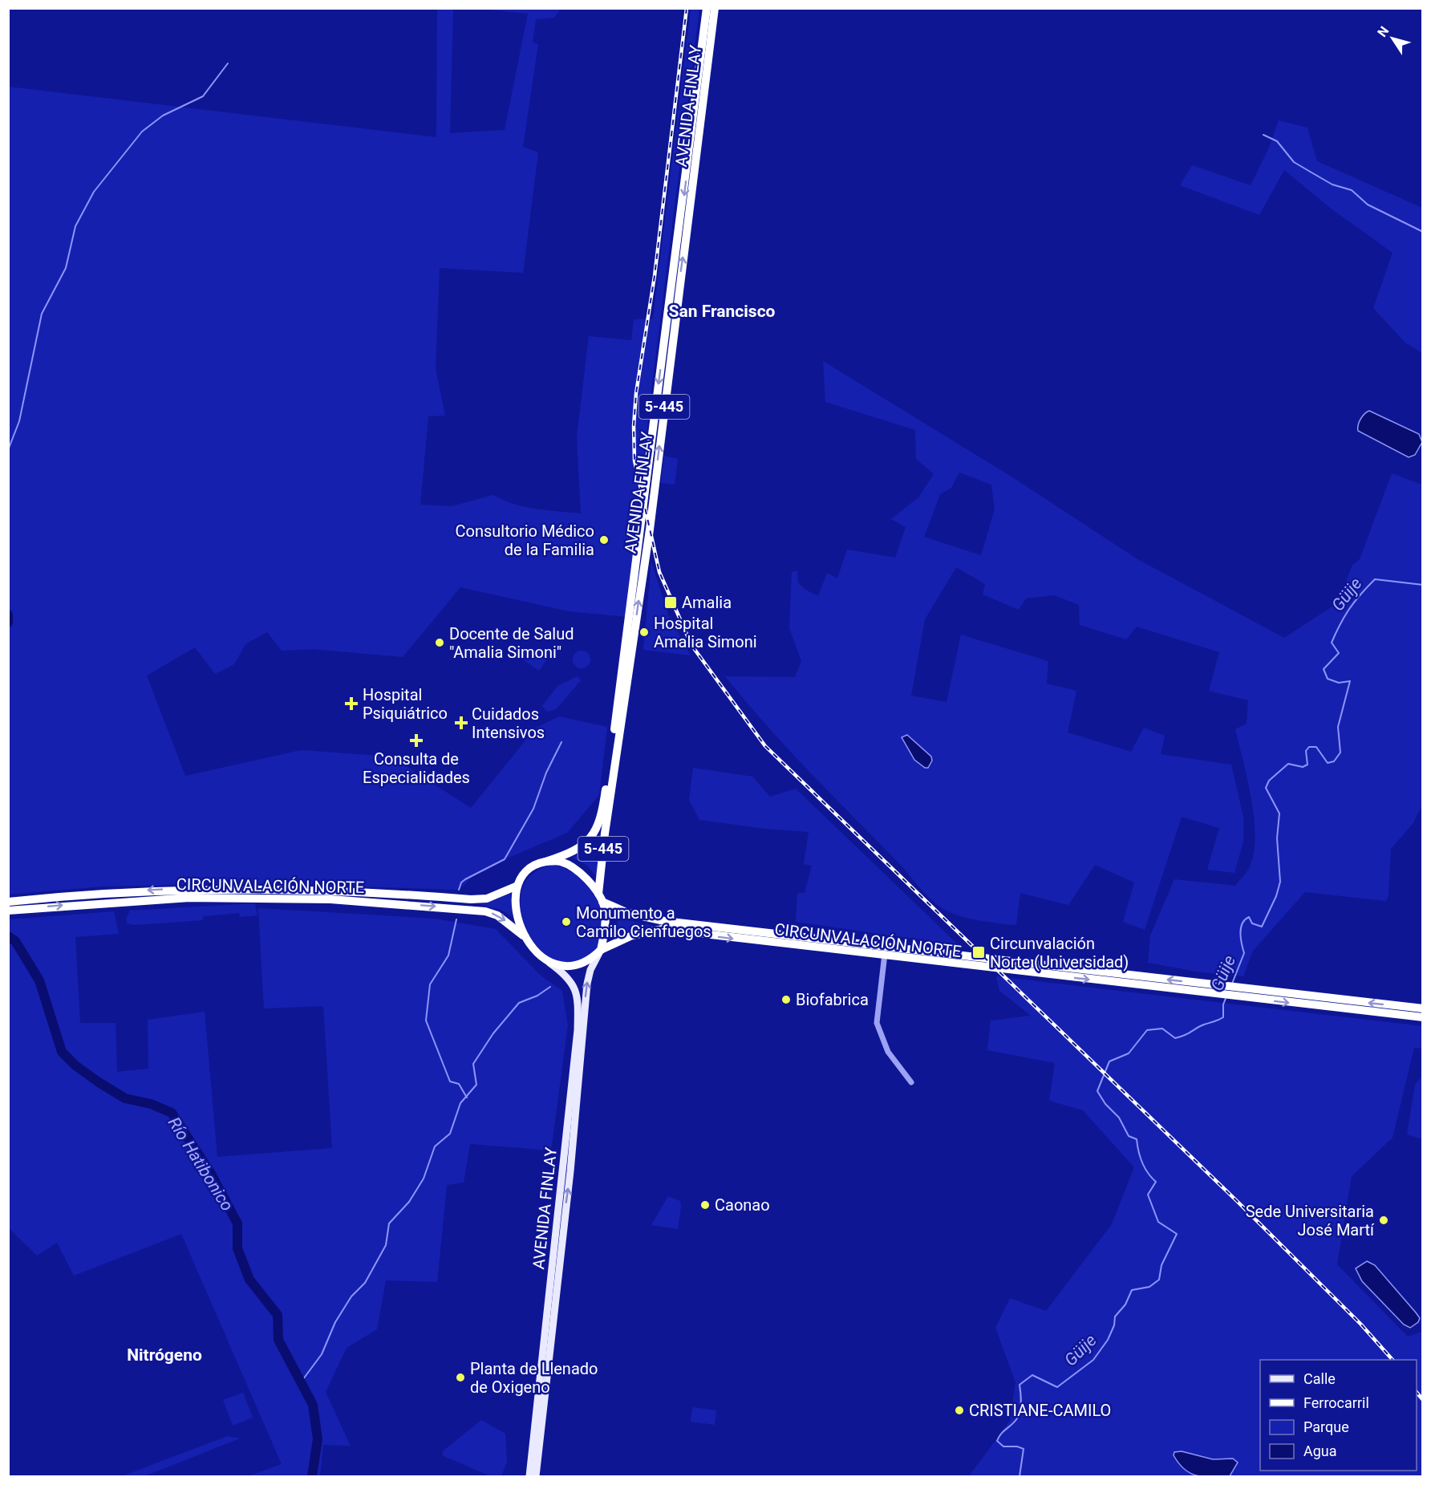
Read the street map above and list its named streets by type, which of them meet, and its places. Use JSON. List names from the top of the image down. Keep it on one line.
{"streets":{"highway":["AVENIDA FINLAY","5-445","CIRCUNVALACIÓN NORTE"]},"crossings":[["AVENIDA FINLAY","5-445"],["AVENIDA FINLAY","CIRCUNVALACIÓN NORTE"],["5-445","CIRCUNVALACIÓN NORTE"]],"districts":["San Francisco","Nitrógeno"],"water":["Güije","Río Hatibonico"],"places":{"other":["Consultorio Médico de la Familia","Hospital Amalia Simoni","Docente de Salud \"Amalia Simoni\"","Monumento a Camilo Cienfuegos","Biofabrica","Caonao","Sede Universitaria José Martí","Planta de Llenado de Oxigeno","CRISTIANE-CAMILO"],"transit":["Amalia","Circunvalación Norte (Universidad)"],"health":["Hospital Psiquiátrico","Cuidados Intensivos","Consulta de Especialidades"]},"legend":["Calle","Ferrocarril","Parque","Agua"],"north":"top left"}
